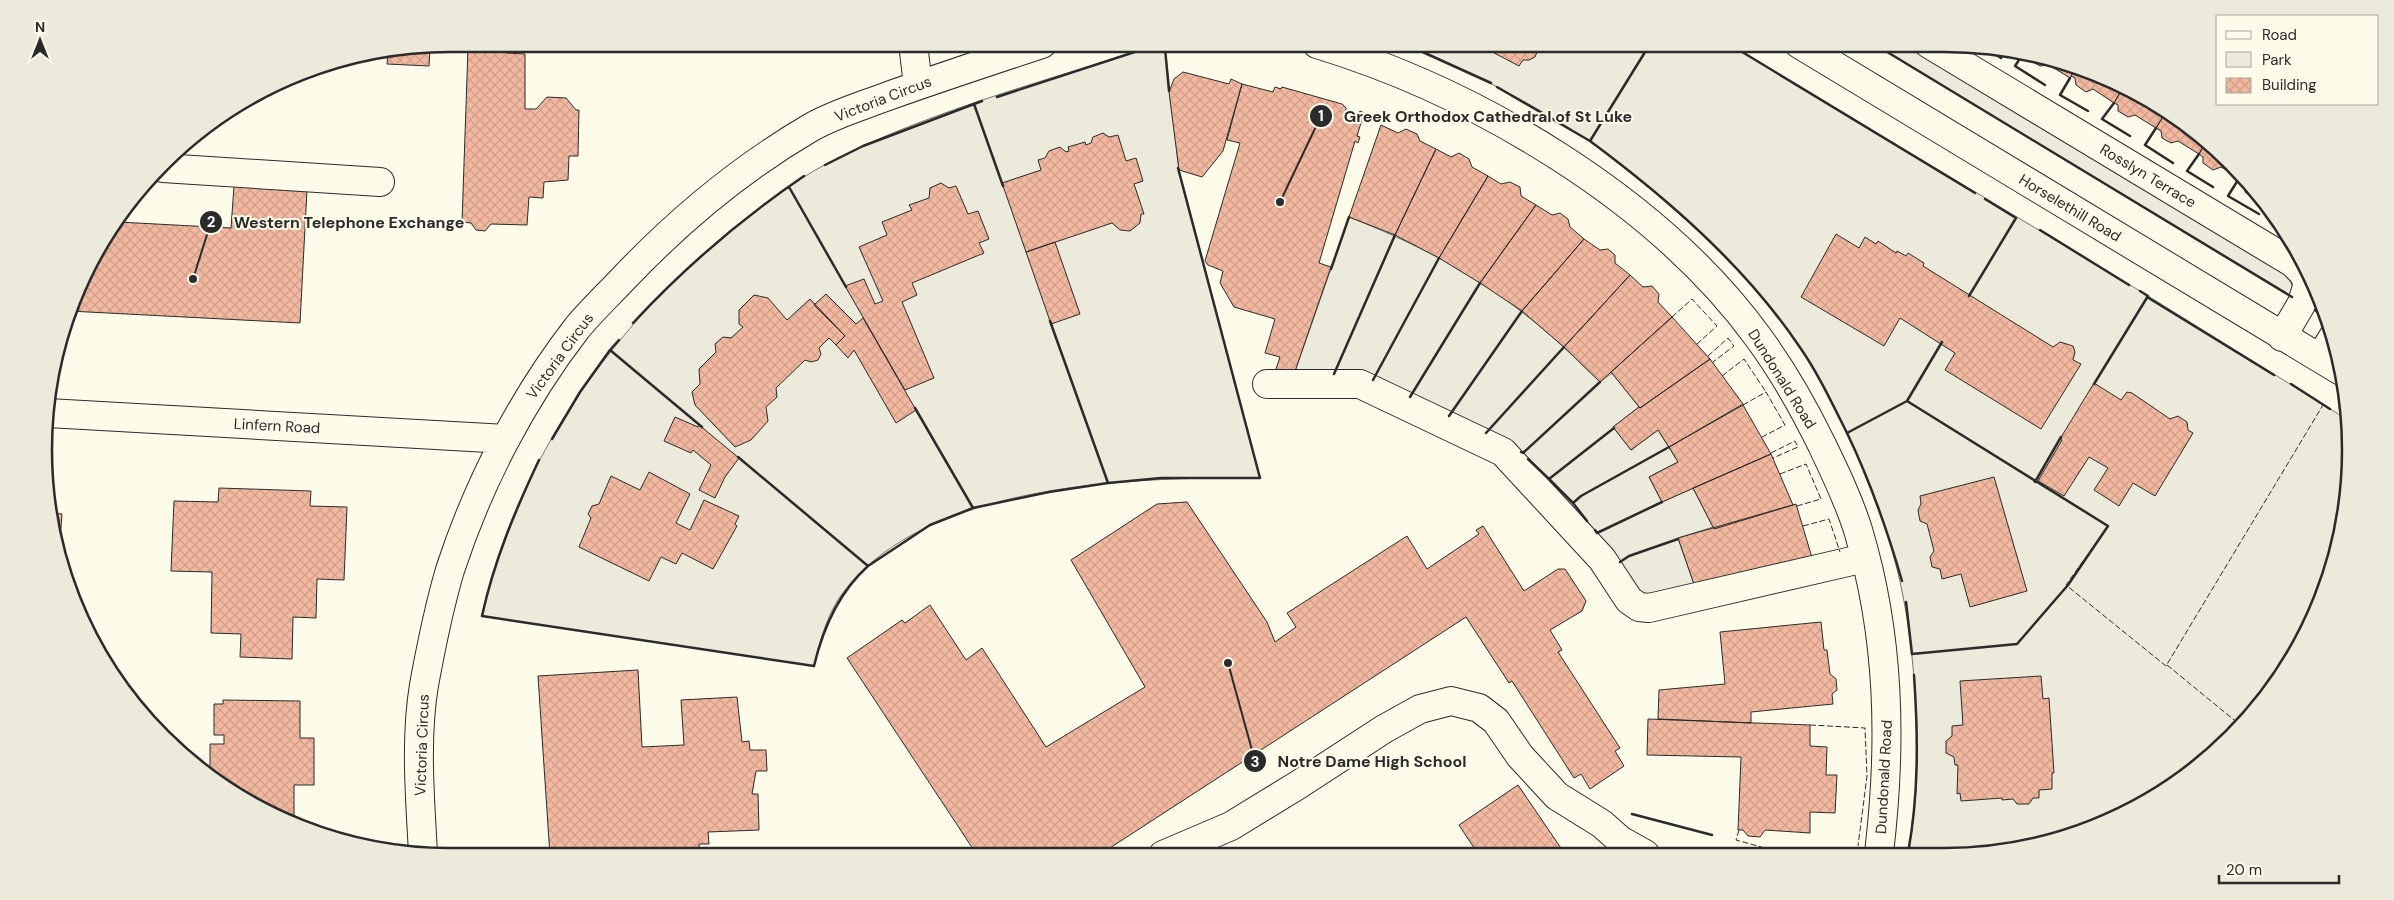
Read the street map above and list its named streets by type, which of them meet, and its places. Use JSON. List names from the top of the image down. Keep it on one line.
{"streets":{"street":["Victoria Circus","Rosslyn Terrace","Horselethill Road","Dundonald Road","Linfern Road"]},"crossings":[["Victoria Circus","Linfern Road"],["Rosslyn Terrace","Horselethill Road"]],"places":["Greek Orthodox Cathedral of St Luke","Western Telephone Exchange","Notre Dame High School"],"legend":["Road","Park","Building"],"scale_bar":"20 m","north":"top"}
